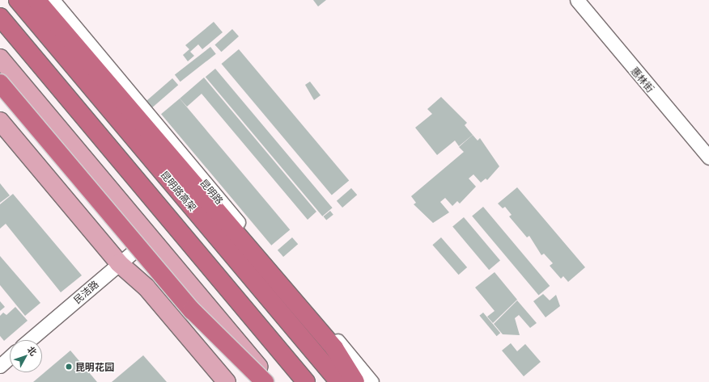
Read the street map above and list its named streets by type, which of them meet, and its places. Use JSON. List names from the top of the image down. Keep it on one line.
{"streets":{"highway":["昆明路高架"],"street":["惠林街","昆明路","民洁路"]},"places":["昆明花园"],"north":"top right"}
